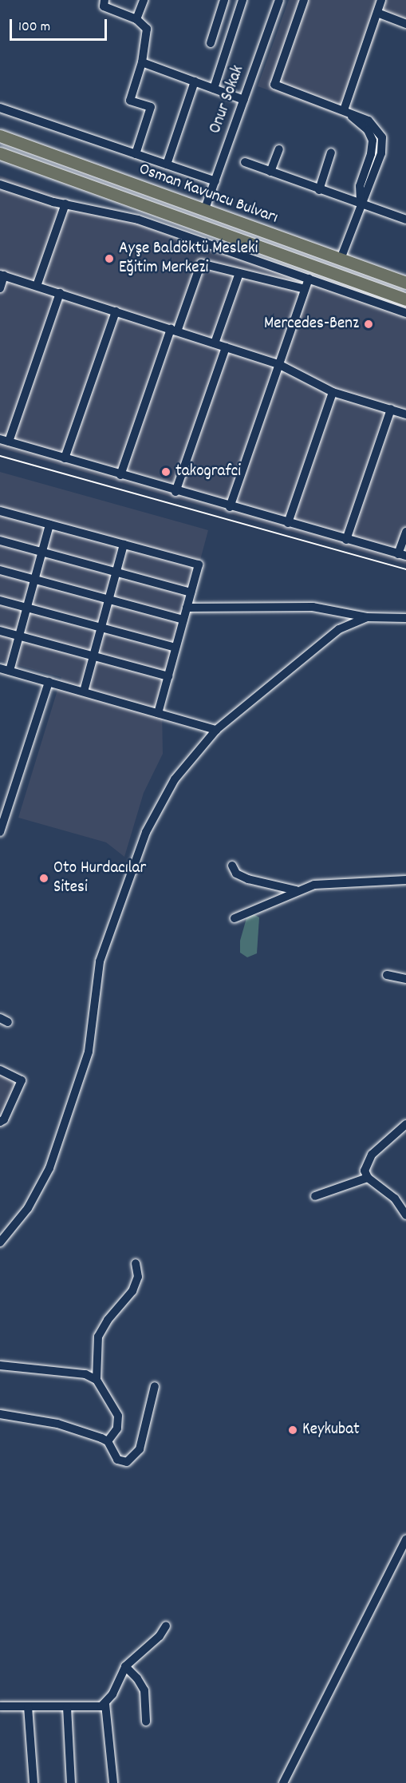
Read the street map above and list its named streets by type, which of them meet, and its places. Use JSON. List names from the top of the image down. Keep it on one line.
{"streets":{"highway":["Osman Kavuncu Bulvarı"],"street":["Onur Sokak"]},"crossings":[["Onur Sokak","Osman Kavuncu Bulvarı"]],"places":["Ayşe Baldöktü Mesleki Eğitim Merkezi","Mercedes-Benz","takografci","Oto Hurdacılar Sitesi","Keykubat"],"scale_bar":"100 m"}
